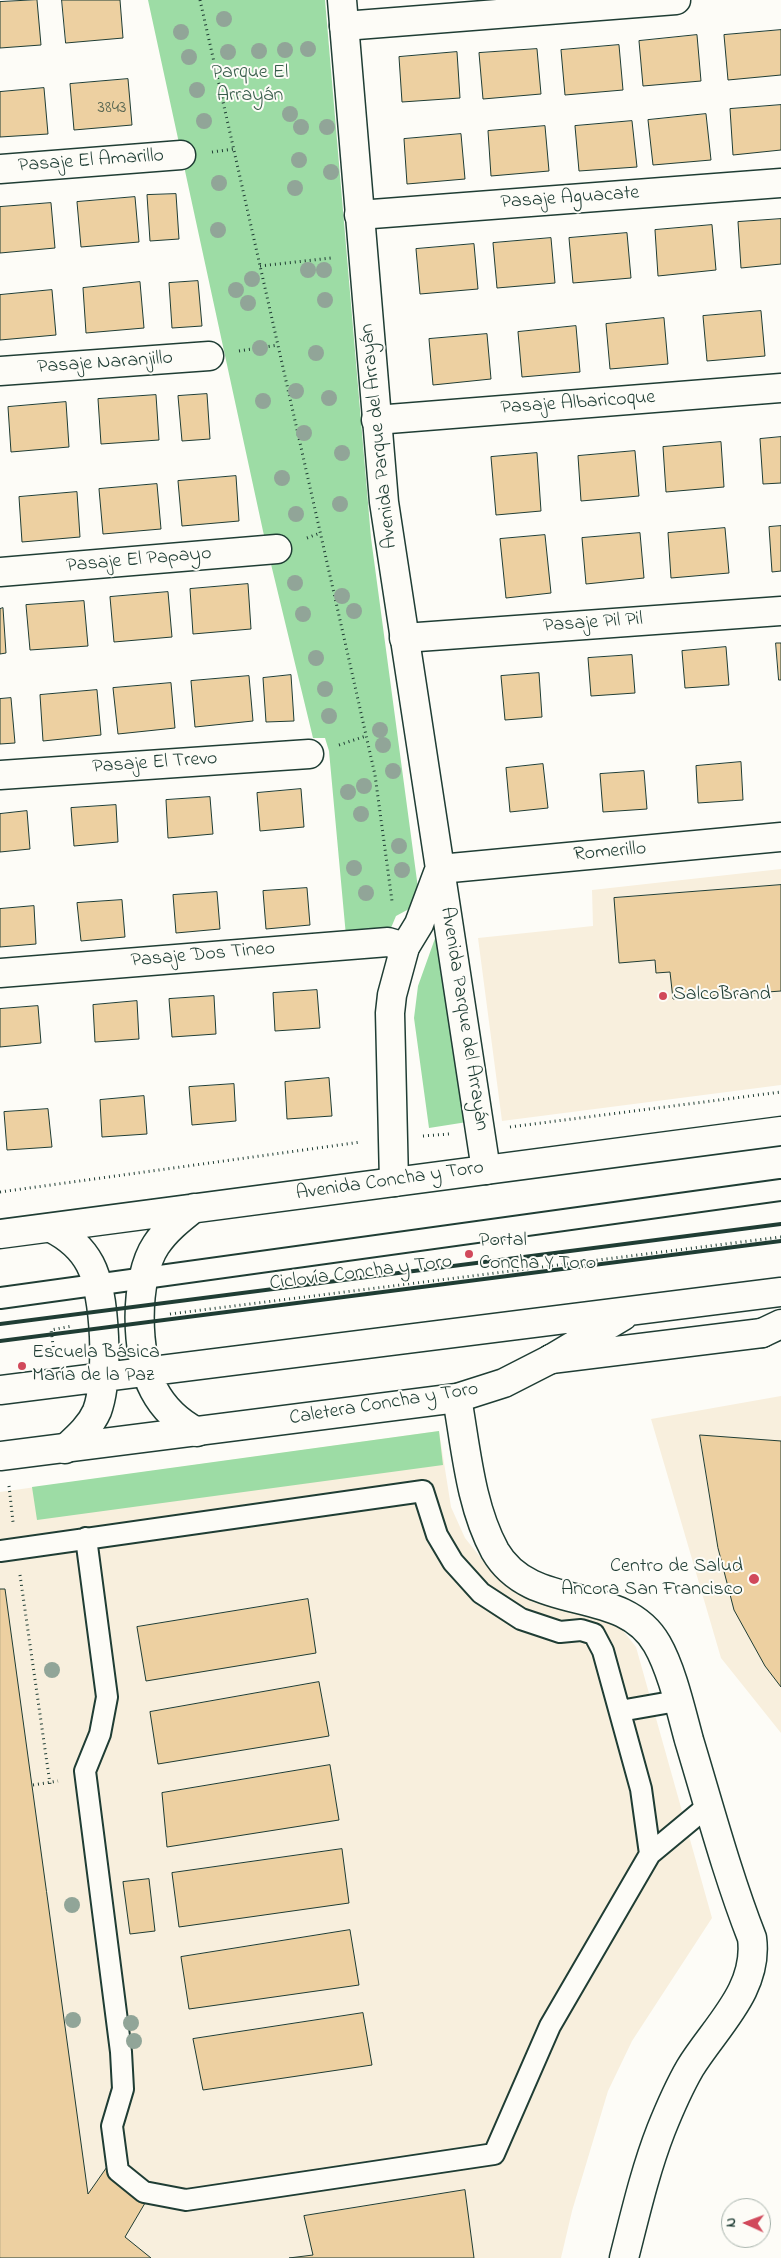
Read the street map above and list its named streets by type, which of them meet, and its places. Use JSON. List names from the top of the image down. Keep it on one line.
{"streets":{"street":["Pasaje El Amarillo","Pasaje Aguacate","Pasaje Naranjillo","Pasaje Albaricoque","Avenida Parque del Arrayán","Pasaje El Papayo","Pasaje Pil Pil","Pasaje El Trevo","Romerillo","Pasaje Dos Tineo","Avenida Concha y Toro","Caletera Concha y Toro"],"path":["Ciclovía Concha y Toro"]},"crossings":[["Pasaje Aguacate","Avenida Parque del Arrayán"],["Pasaje Albaricoque","Avenida Parque del Arrayán"],["Avenida Parque del Arrayán","Pasaje Pil Pil"],["Avenida Parque del Arrayán","Romerillo"],["Avenida Parque del Arrayán","Pasaje Dos Tineo"],["Avenida Parque del Arrayán","Avenida Concha y Toro"]],"parks":["Parque El Arrayán"],"places":["SalcoBrand","Portal Concha Y Toro","Escuela Básica María de la Paz","Centro de Salud Ancora San Francisco"],"house_numbers":["3843"],"north":"left"}
